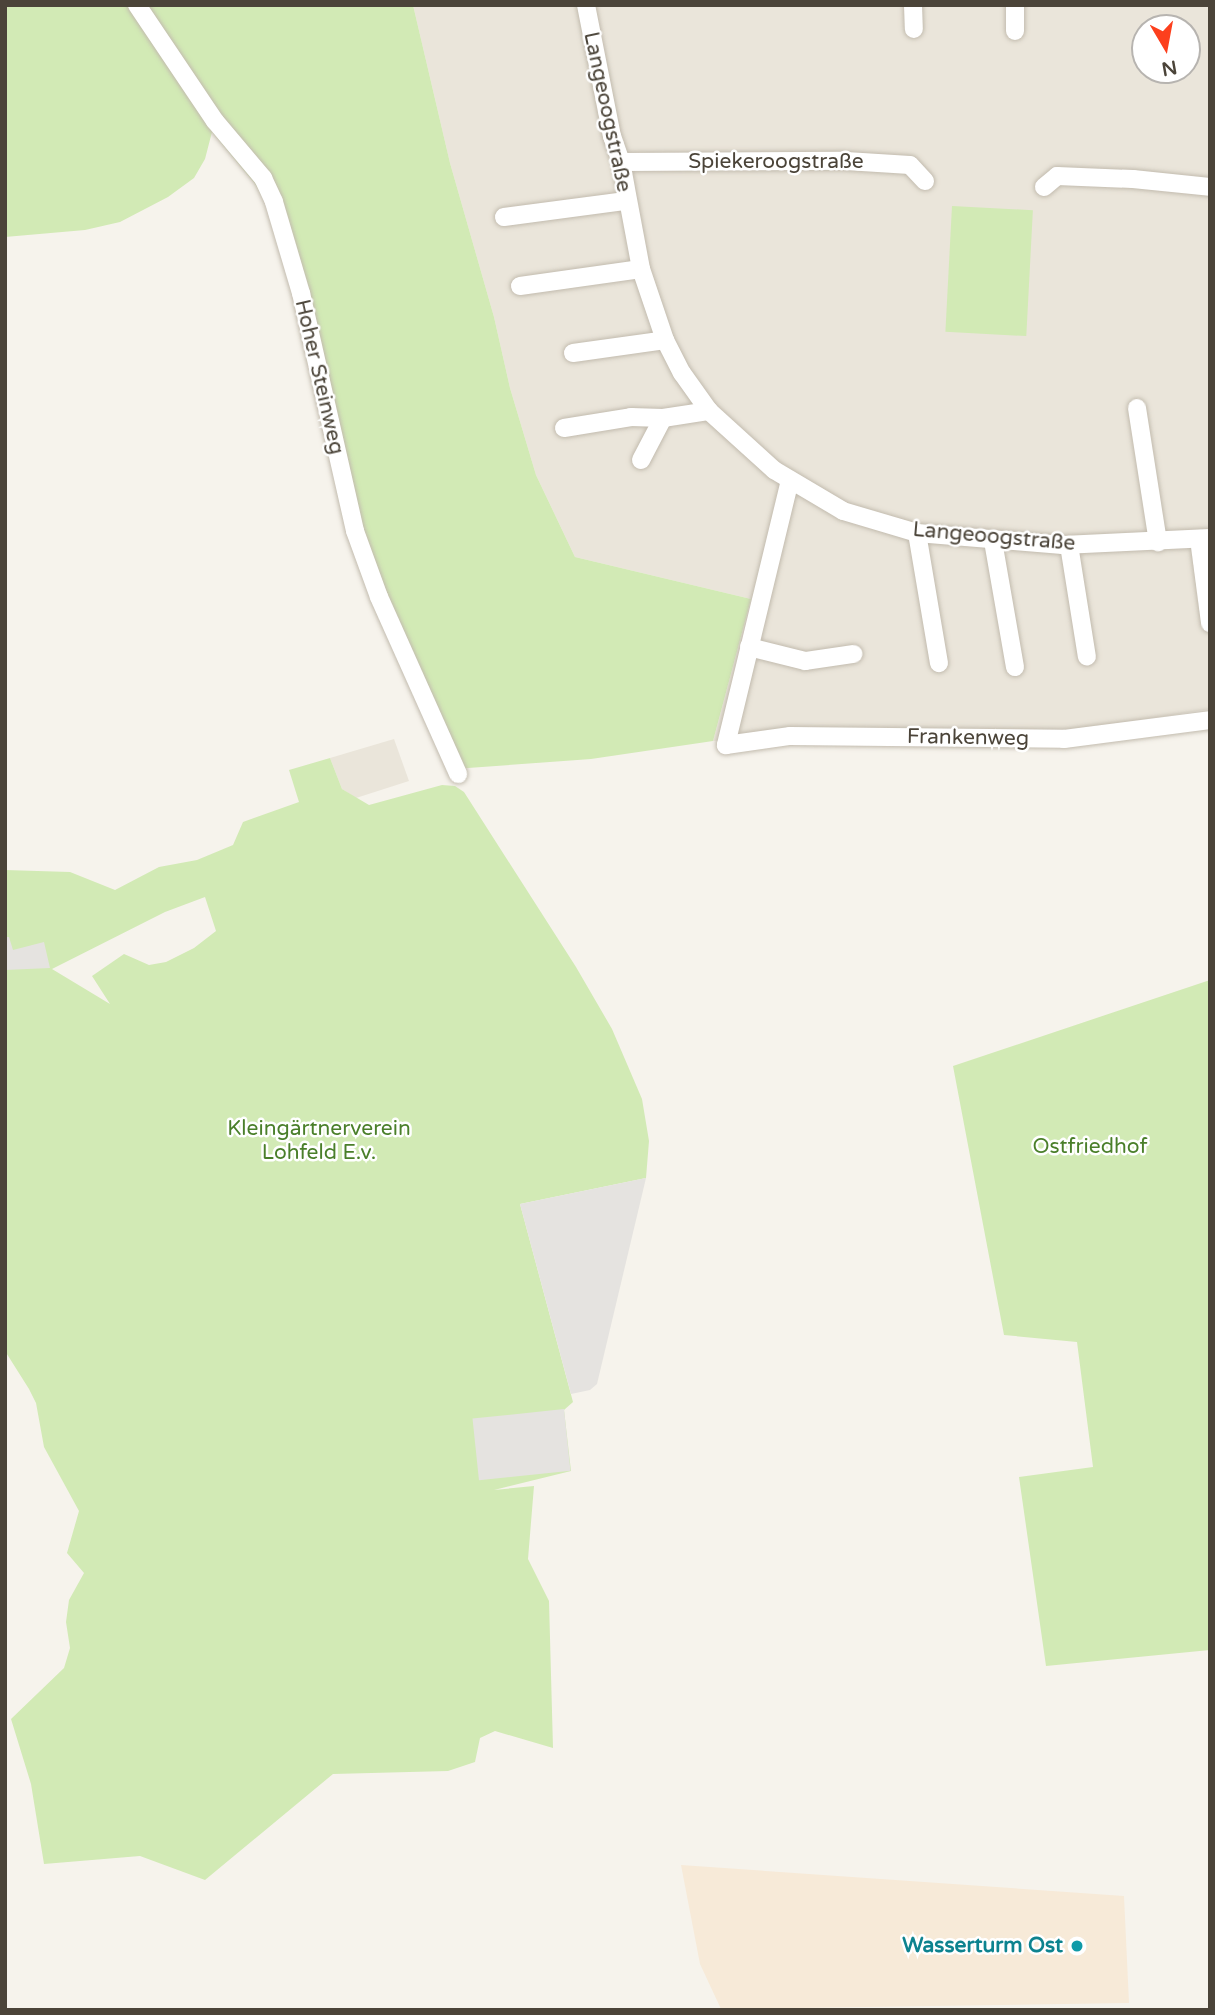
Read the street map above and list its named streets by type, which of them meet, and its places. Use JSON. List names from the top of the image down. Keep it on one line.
{"streets":{"street":["Langeoogstraße","Spiekeroogstraße","Hoher Steinweg","Frankenweg"]},"crossings":[["Langeoogstraße","Spiekeroogstraße"]],"parks":["Kleingärtnerverein Lohfeld E.v.","Ostfriedhof"],"places":["Wasserturm Ost"],"north":"bottom"}
